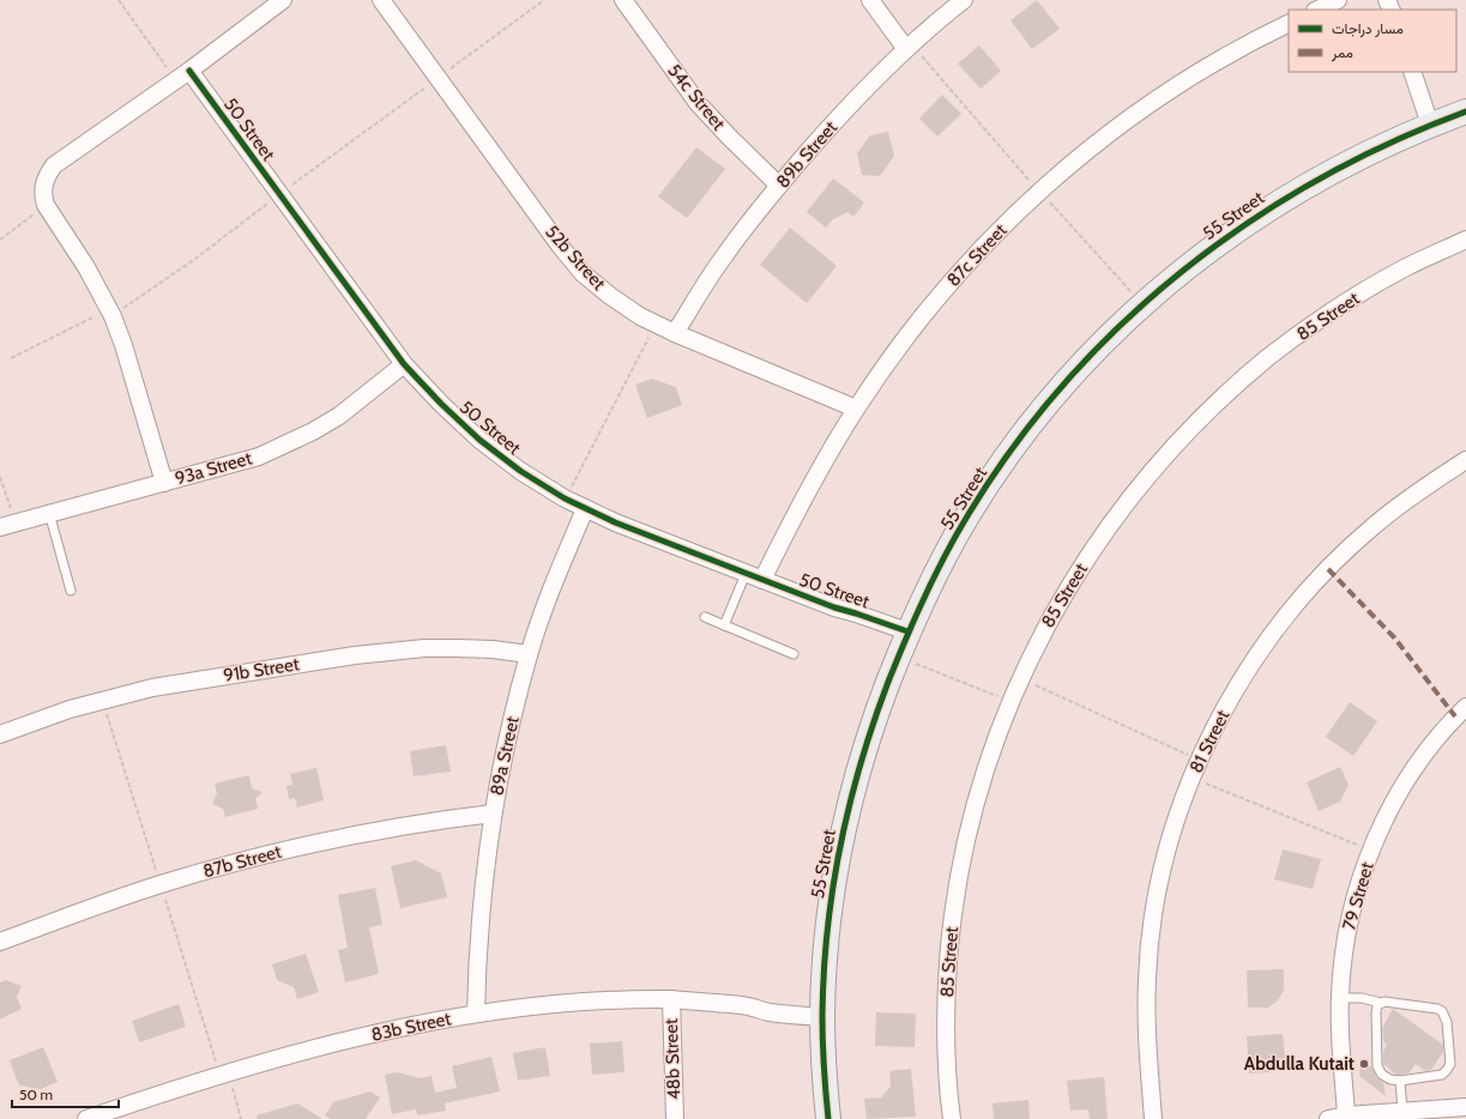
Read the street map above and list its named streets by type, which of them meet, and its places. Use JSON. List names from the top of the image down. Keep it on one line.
{"streets":{"street":["54c Street","50 Street","89b Street","55 Street","87c Street","52b Street","85 Street","93a Street","91b Street","81 Street","89a Street","87b Street","79 Street","83b Street","48b Street"]},"crossings":[["54c Street","89b Street"],["50 Street","55 Street"],["50 Street","87c Street"],["50 Street","93a Street"],["50 Street","89a Street"],["89b Street","52b Street"],["55 Street","83b Street"],["87c Street","52b Street"],["91b Street","89a Street"],["89a Street","87b Street"],["89a Street","83b Street"],["83b Street","48b Street"]],"places":["Abdulla Kutait"],"legend":["مسار دراجات","ممر"],"scale_bar":"50 m"}
